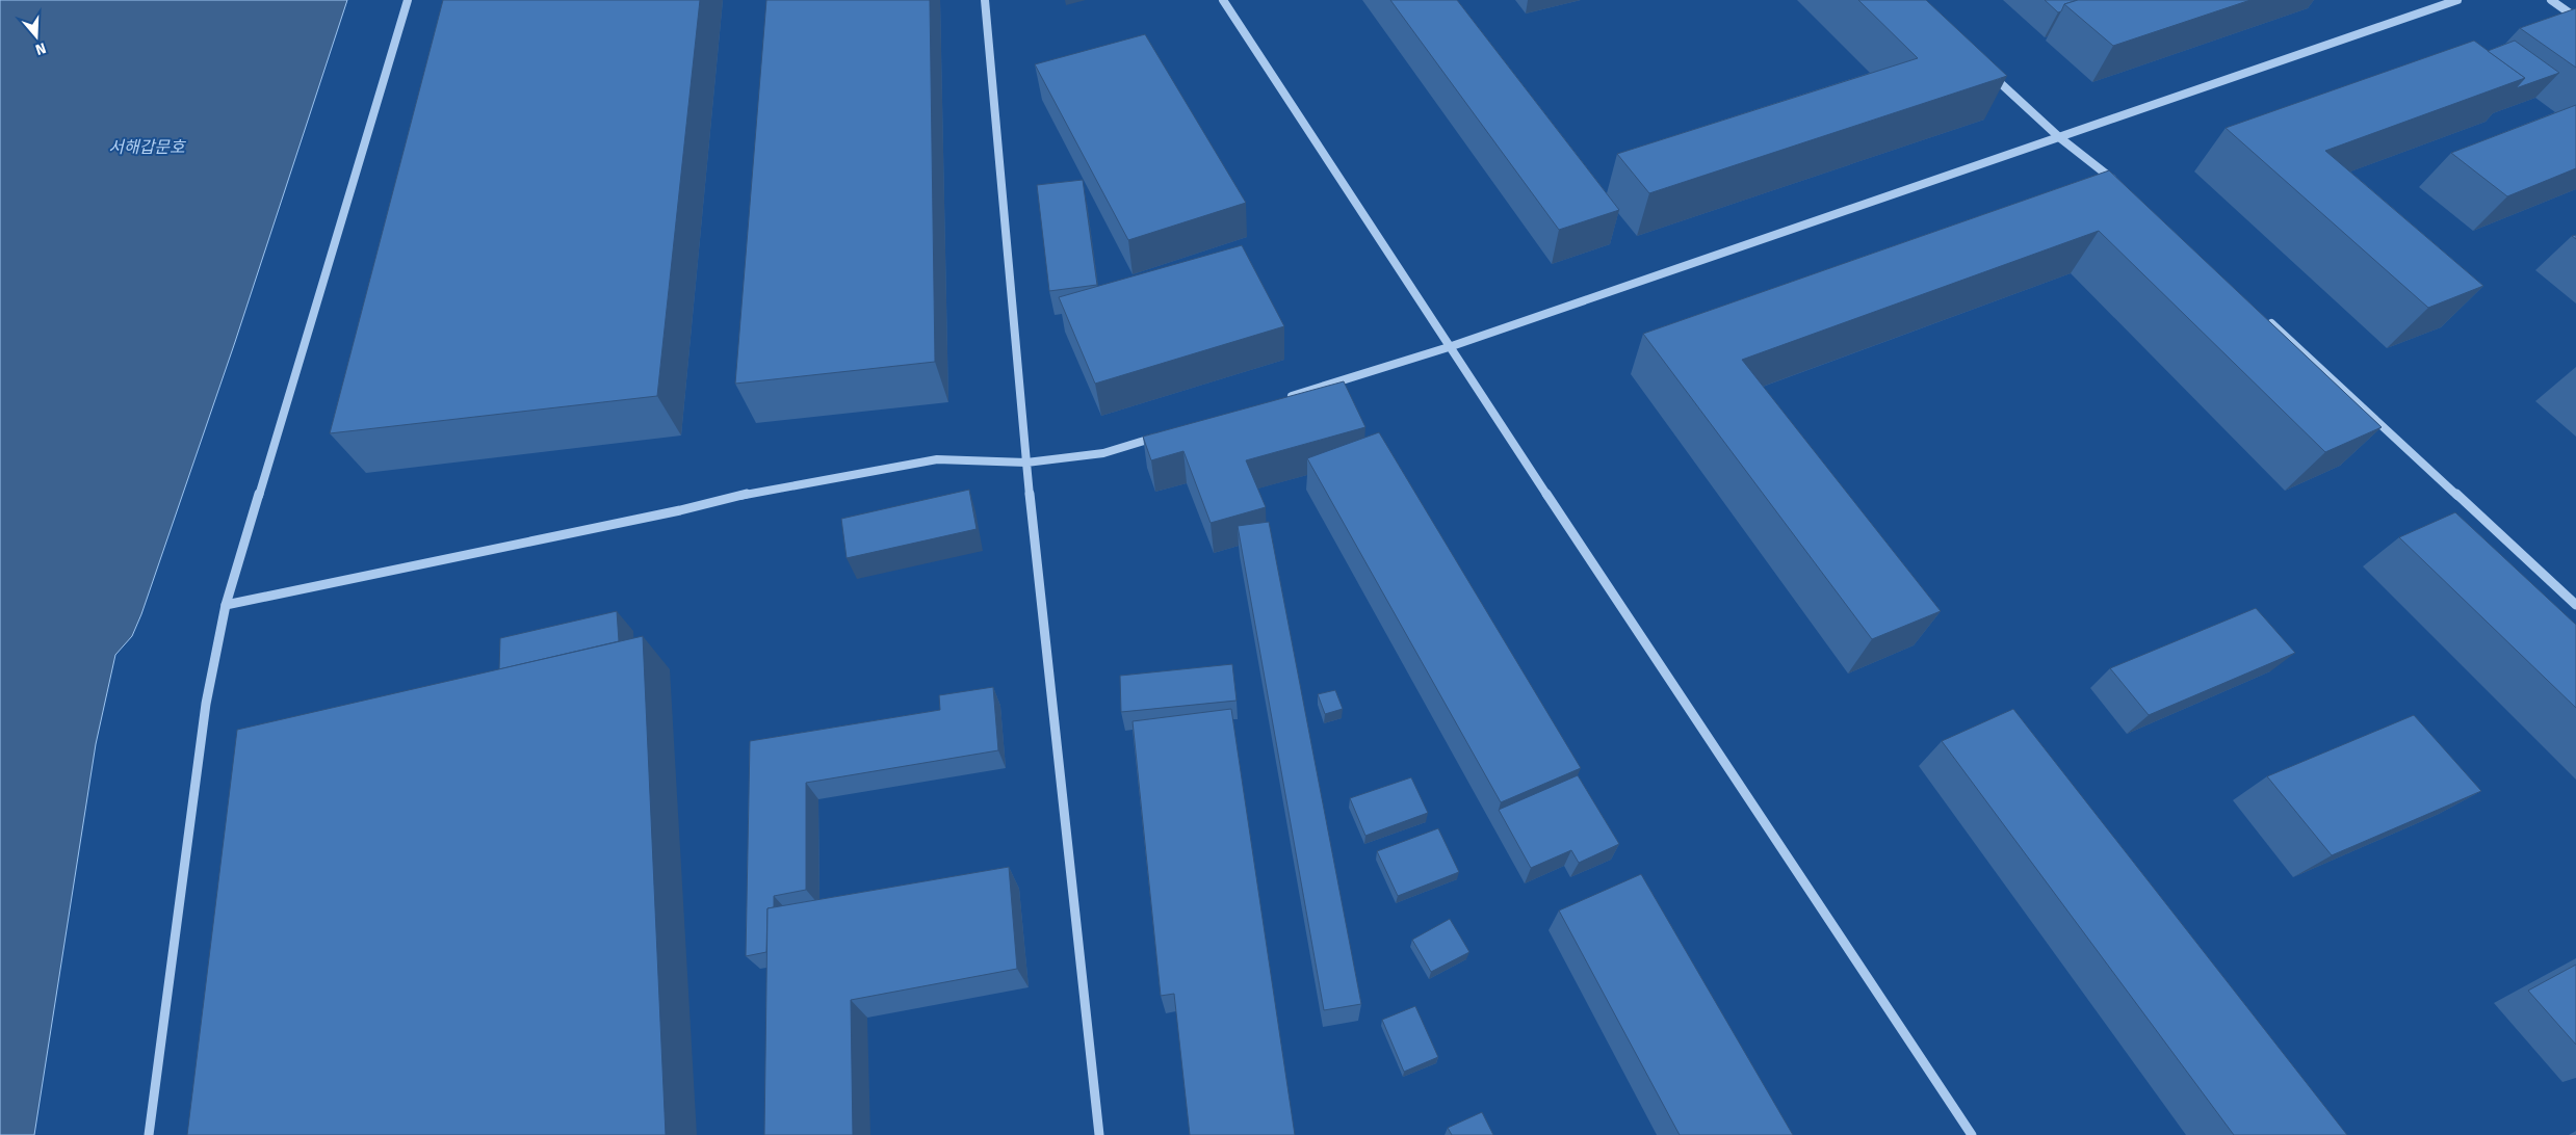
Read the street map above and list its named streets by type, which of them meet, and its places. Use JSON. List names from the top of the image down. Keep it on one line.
{"water":["서해갑문호"],"north":"bottom"}
